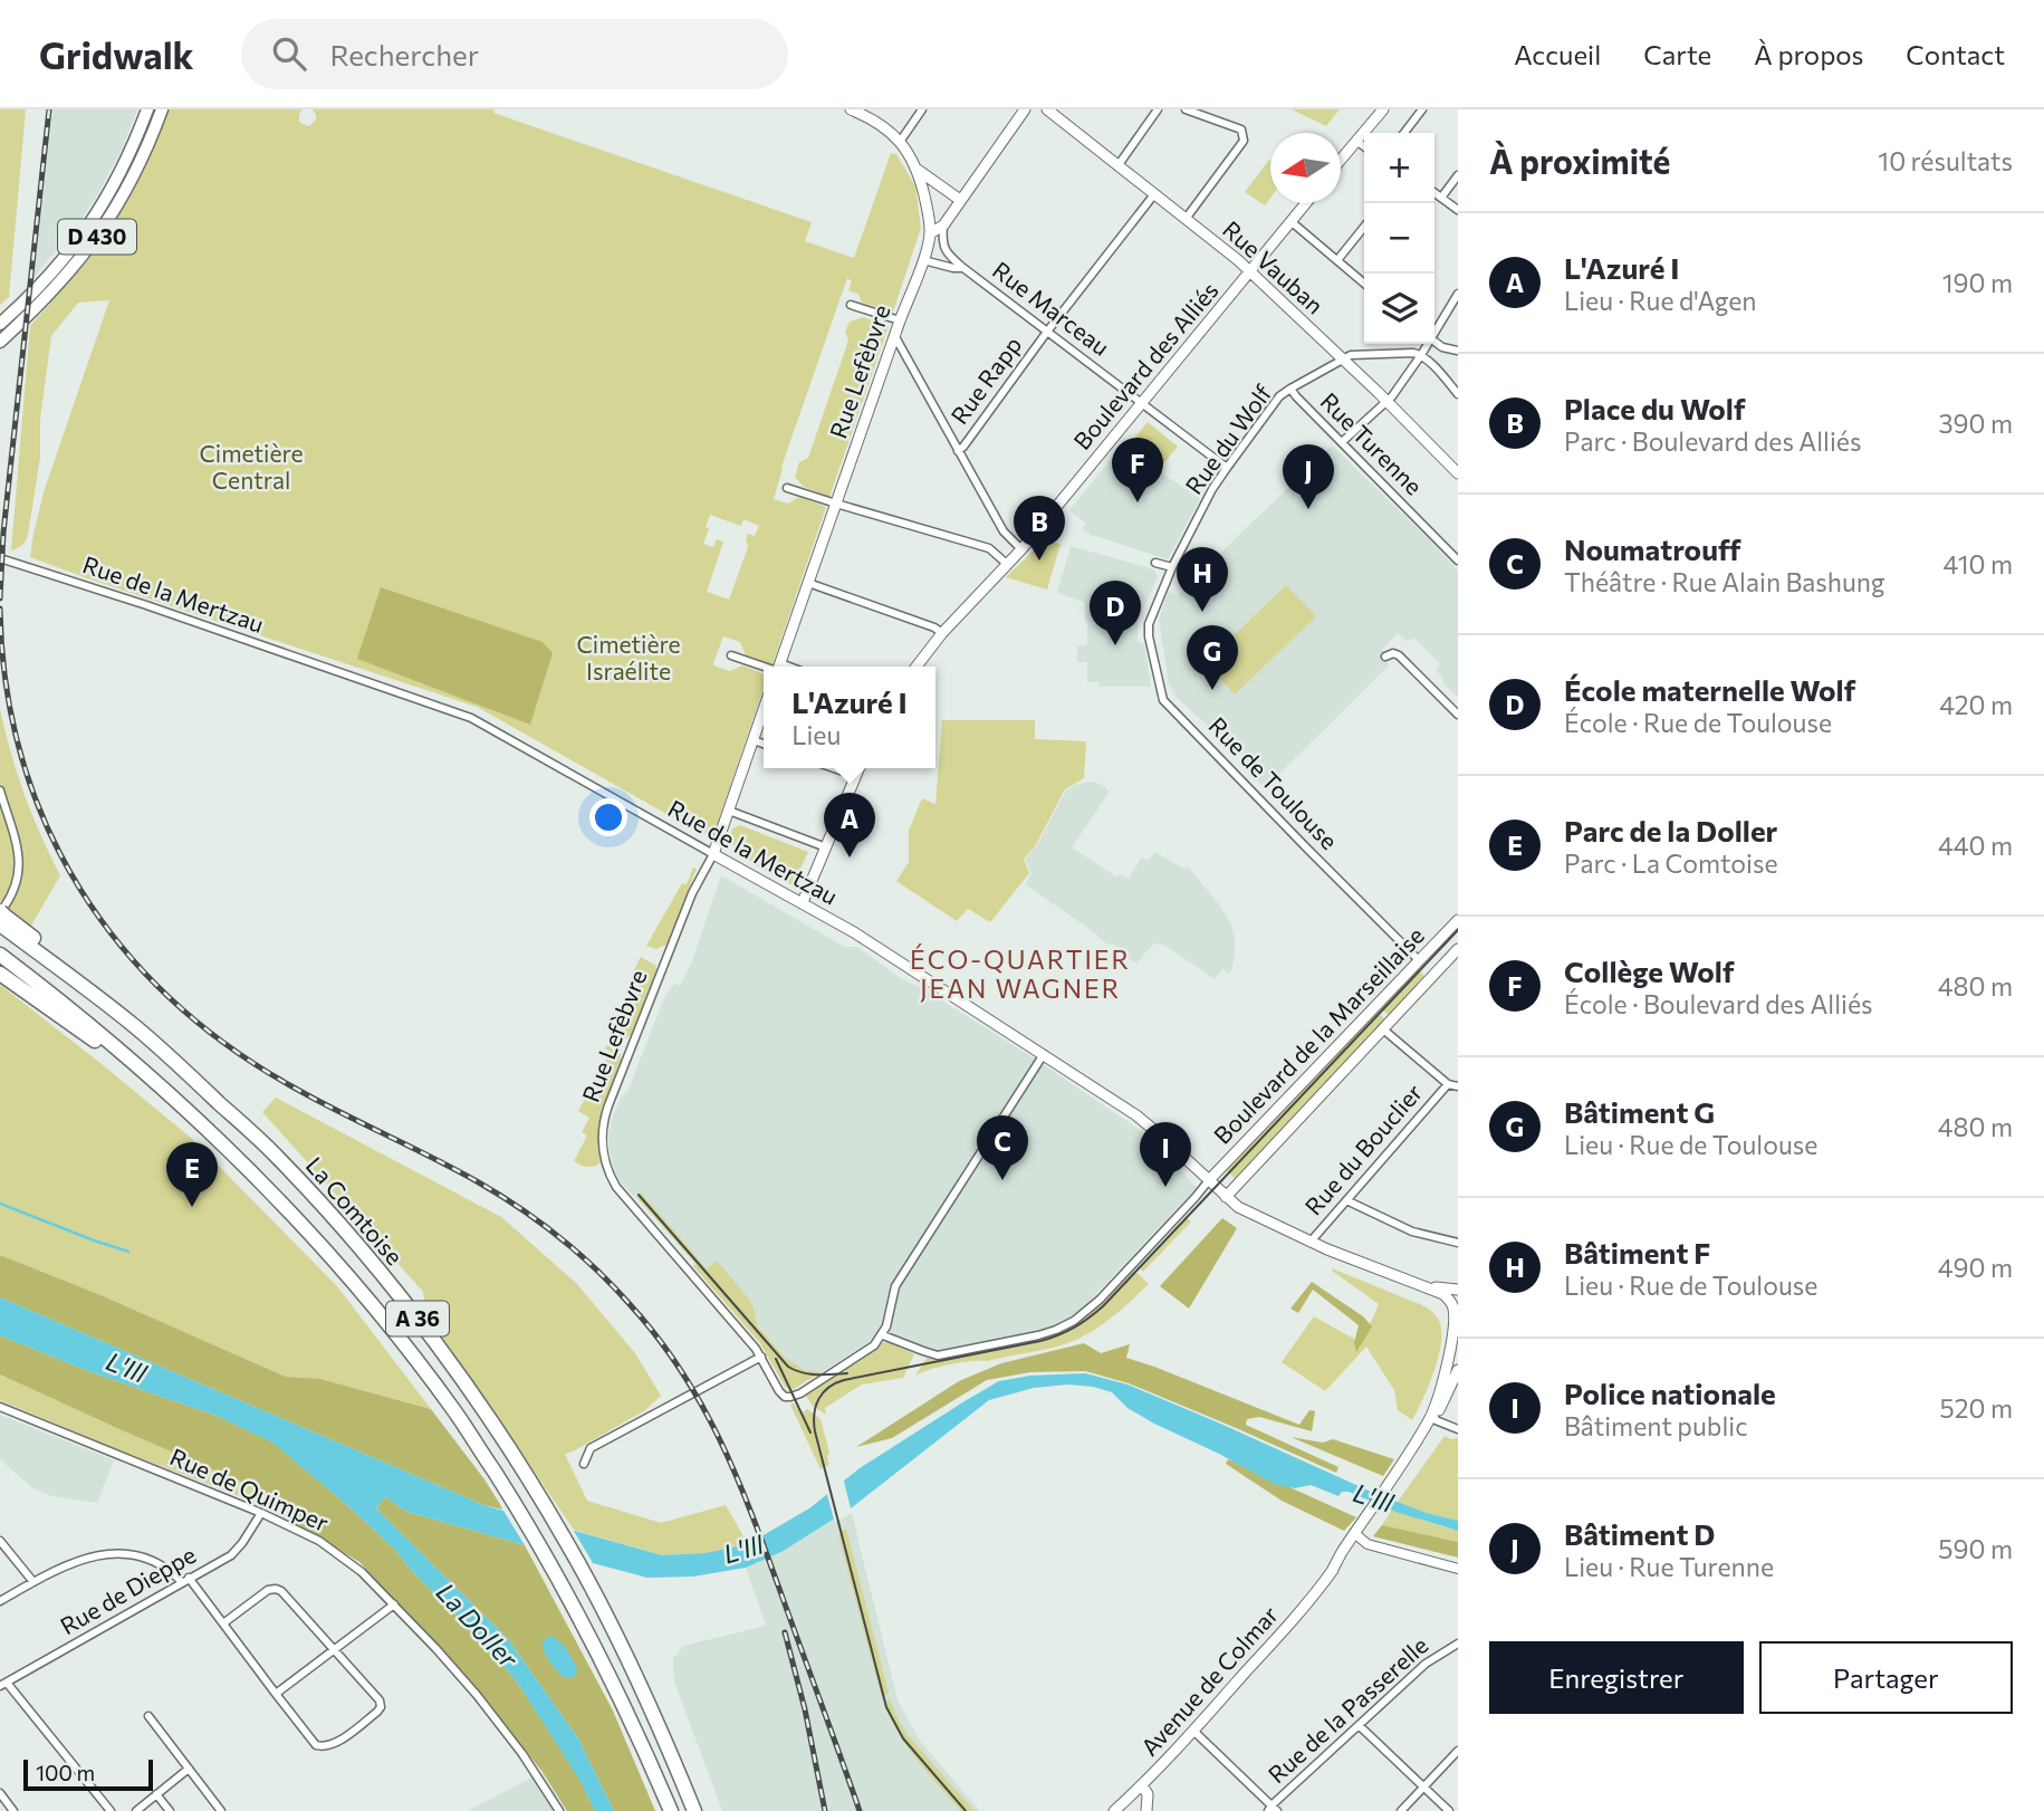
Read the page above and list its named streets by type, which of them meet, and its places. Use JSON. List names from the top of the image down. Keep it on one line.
{"streets":{"highway":["D 430","La Comtoise","A 36"],"main road":["Rue Vauban","Boulevard des Alliés","Rue Lefèbvre","Rue de la Mertzau","Boulevard de la Marseillaise","Avenue de Colmar"],"street":["Rue Marceau","Rue Rapp","Rue du Wolf","Rue Turenne","Rue de Toulouse","Rue du Bouclier","Rue de Quimper","Rue de Dieppe","Rue de la Passerelle"]},"crossings":[["Rue Vauban","Boulevard des Alliés"],["Rue Vauban","Rue Rapp"],["Rue Vauban","Rue du Wolf"],["Rue Marceau","Boulevard des Alliés"],["Rue Marceau","Rue Lefèbvre"],["Rue Marceau","Rue Rapp"],["Rue Marceau","Rue du Wolf"],["Rue Lefèbvre","Rue de la Mertzau"],["Rue du Wolf","Rue Turenne"],["Rue du Wolf","Rue de Toulouse"],["Rue de la Mertzau","Boulevard de la Marseillaise"],["Rue de la Mertzau","Rue du Bouclier"],["Rue de la Mertzau","Avenue de Colmar"],["Rue de Toulouse","Boulevard de la Marseillaise"],["Rue de Quimper","Rue de Dieppe"]],"districts":["ÉCO-QUARTIER JEAN WAGNER"],"water":["L'Ill","La Doller"],"parks":["Cimetière Central","Cimetière Israélite"],"scale_bar":"100 m","north":"left","page":{"header":"Gridwalk","search":"Rechercher","nav":["Accueil","Carte","À propos","Contact"],"heading":["À proximité","10 résultats"],"map_buttons":["+","−"],"list":[{"mark":"A","name":"L'Azuré I","note":"Lieu · Rue d'Agen","value":"190 m"},{"mark":"B","name":"Place du Wolf","note":"Parc · Boulevard des Alliés","value":"390 m"},{"mark":"C","name":"Noumatrouff","note":"Théâtre · Rue Alain Bashung","value":"410 m"},{"mark":"D","name":"École maternelle Wolf","note":"École · Rue de Toulouse","value":"420 m"},{"mark":"E","name":"Parc de la Doller","note":"Parc · La Comtoise","value":"440 m"},{"mark":"F","name":"Collège Wolf","note":"École · Boulevard des Alliés","value":"480 m"},{"mark":"G","name":"Bâtiment G","note":"Lieu · Rue de Toulouse","value":"480 m"},{"mark":"H","name":"Bâtiment F","note":"Lieu · Rue de Toulouse","value":"490 m"},{"mark":"I","name":"Police nationale","note":"Bâtiment public","value":"520 m"},{"mark":"J","name":"Bâtiment D","note":"Lieu · Rue Turenne","value":"590 m"}],"pins":["F","J","B","H","D","G","A","C","I","E"],"popup":["L'Azuré I","Lieu"],"buttons":["Enregistrer","Partager"],"scale":"100 m"}}
